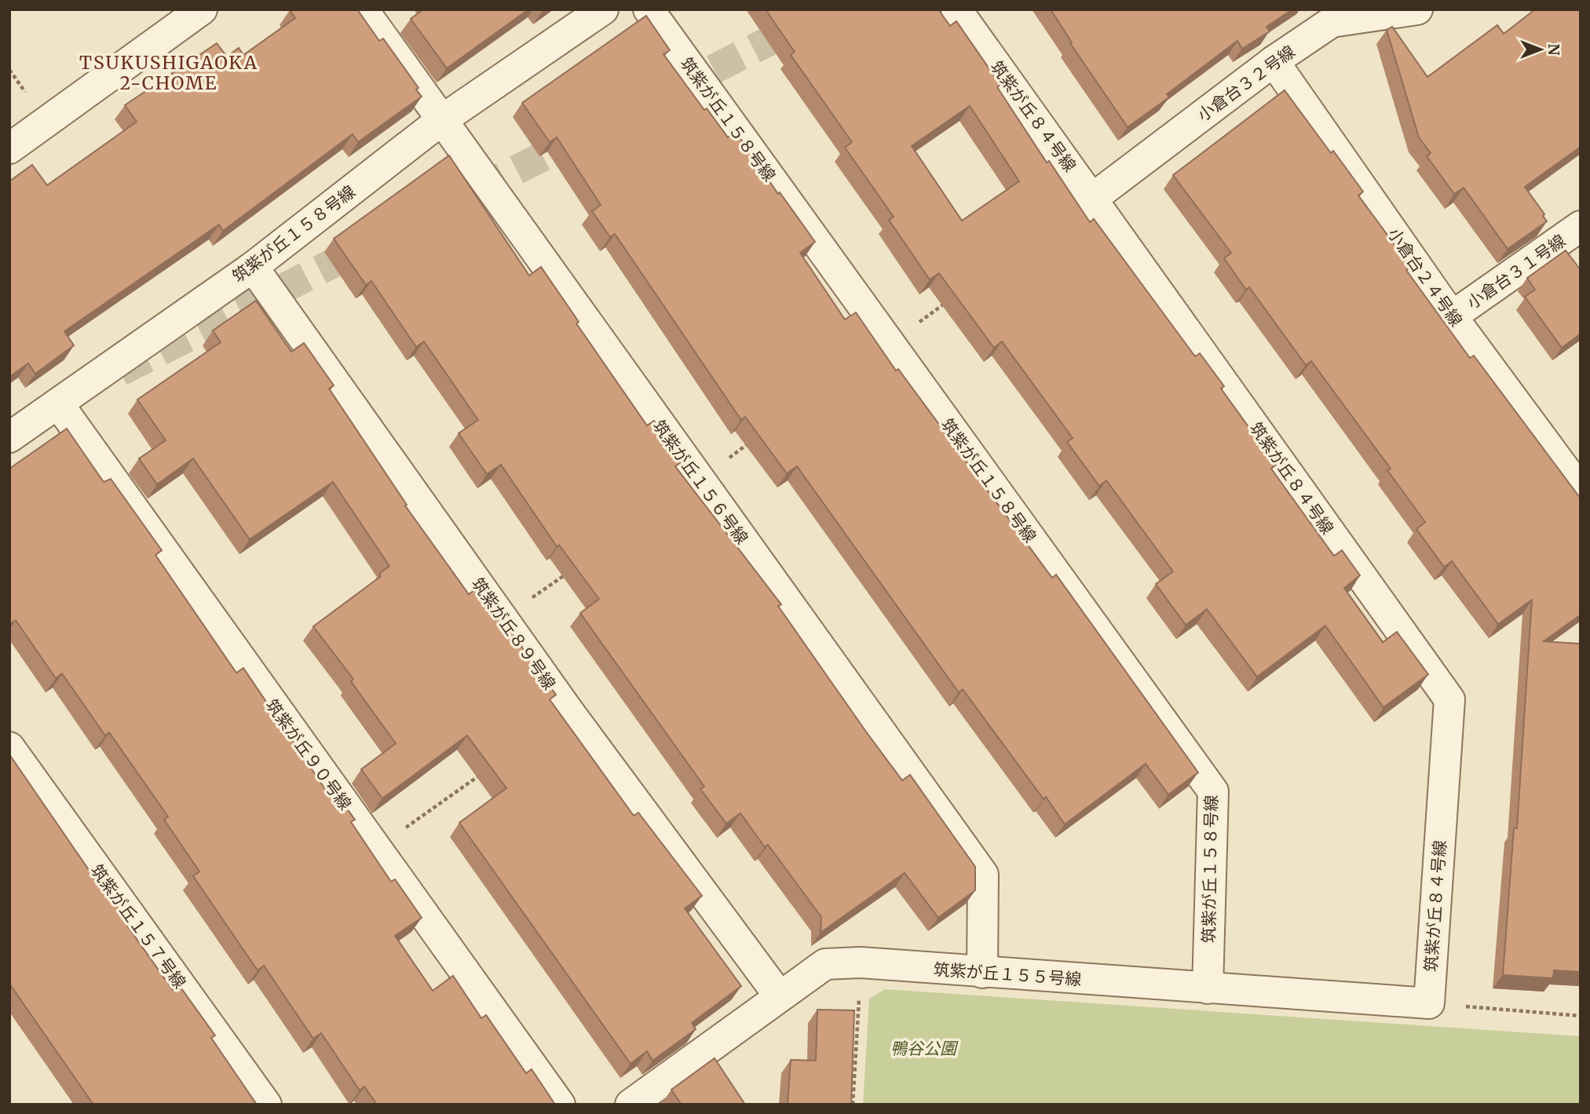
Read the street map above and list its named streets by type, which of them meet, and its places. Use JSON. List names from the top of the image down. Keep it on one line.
{"streets":{"street":["小倉台３２号線","筑紫が丘８４号線","筑紫が丘１５８号線","小倉台３１号線","小倉台２４号線","筑紫が丘１５６号線","筑紫が丘８９号線","筑紫が丘９０号線","筑紫が丘１５７号線","筑紫が丘１５５号線"]},"crossings":[["小倉台３２号線","筑紫が丘８４号線"],["小倉台３２号線","小倉台２４号線"],["筑紫が丘８４号線","筑紫が丘１５５号線"],["筑紫が丘１５８号線","筑紫が丘１５６号線"],["筑紫が丘１５８号線","筑紫が丘８９号線"],["筑紫が丘１５８号線","筑紫が丘９０号線"],["筑紫が丘１５８号線","筑紫が丘１５５号線"],["小倉台３１号線","小倉台２４号線"],["筑紫が丘１５６号線","筑紫が丘１５５号線"],["筑紫が丘８９号線","筑紫が丘１５５号線"]],"districts":["TSUKUSHIGAOKA 2-CHOME"],"parks":["鴨谷公園"],"north":"right"}
